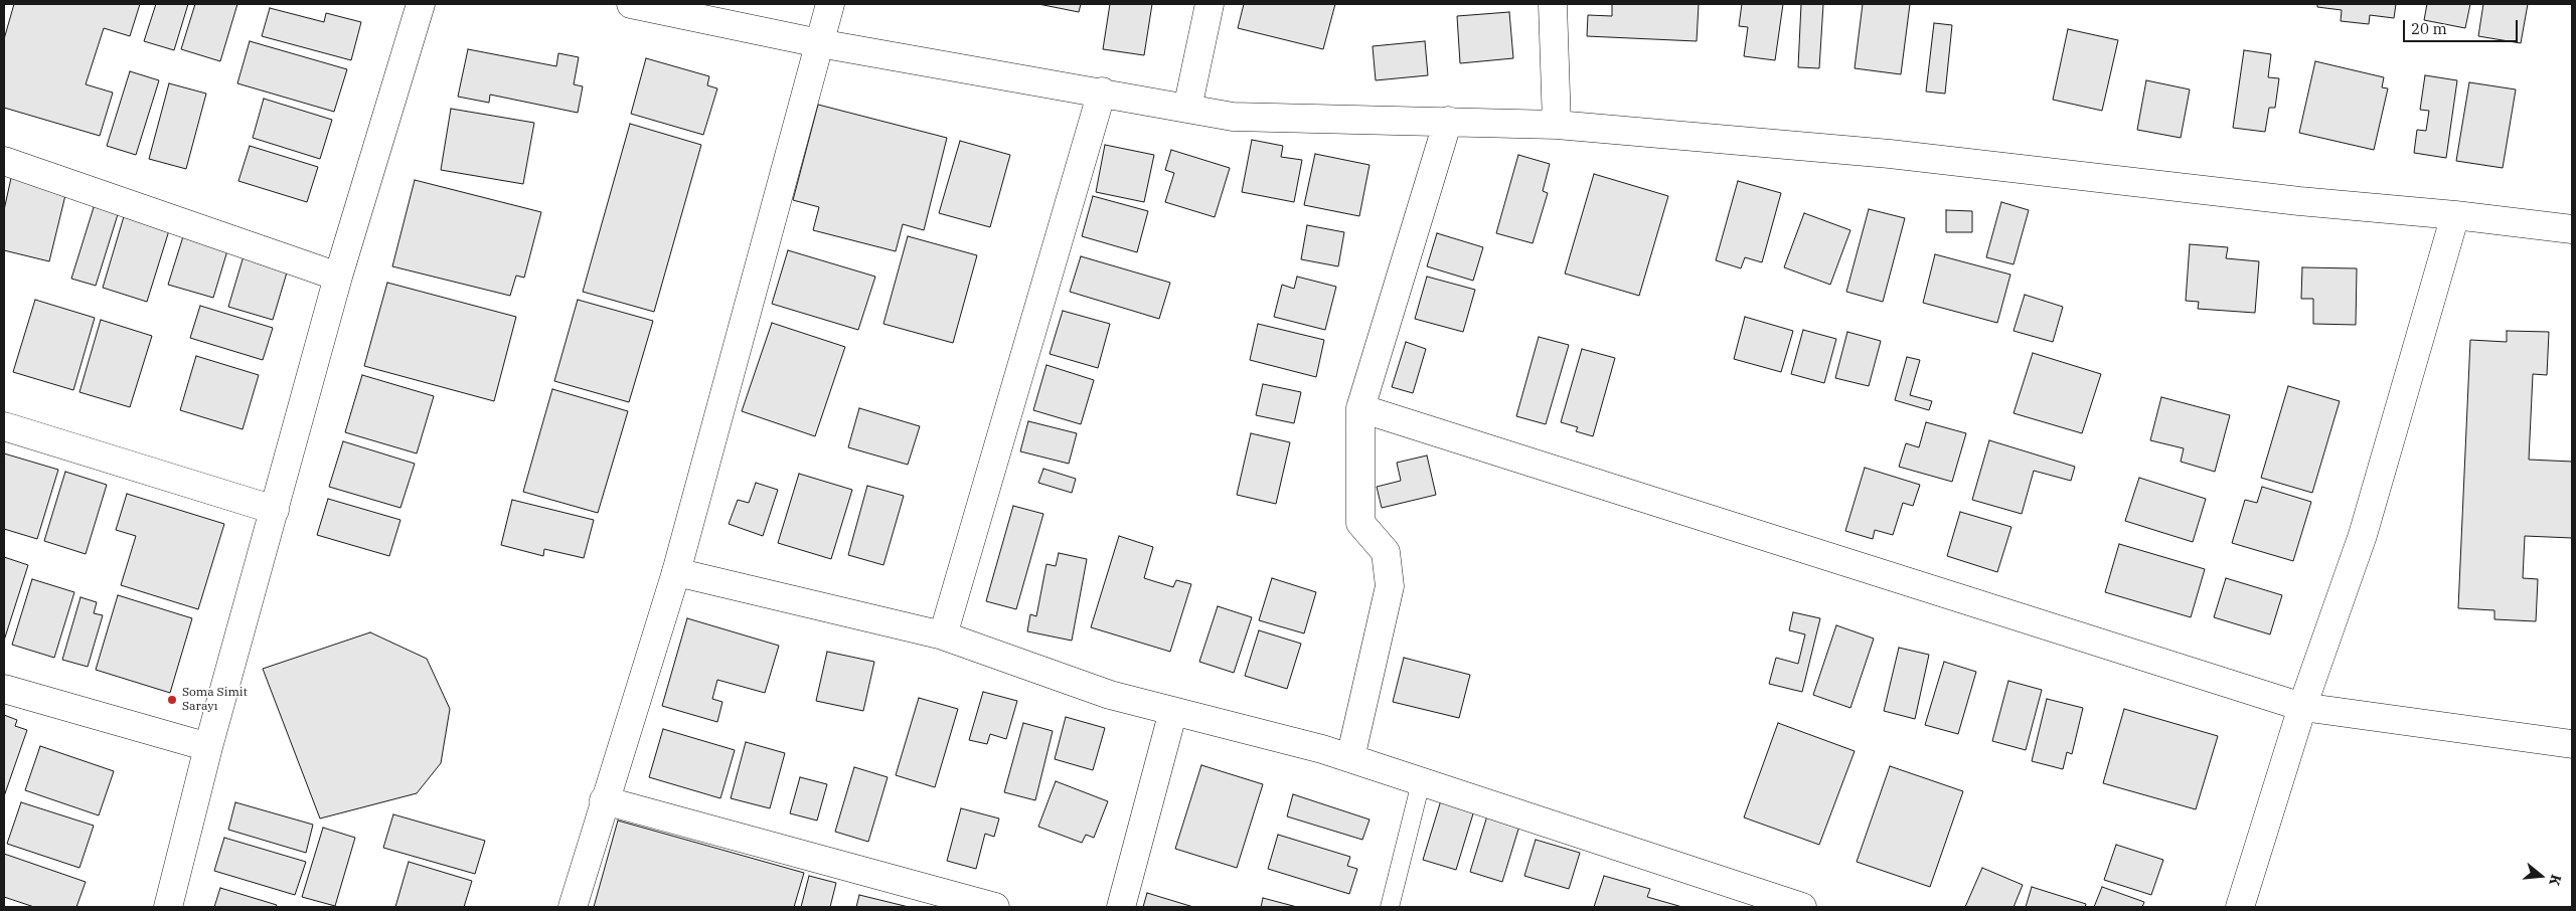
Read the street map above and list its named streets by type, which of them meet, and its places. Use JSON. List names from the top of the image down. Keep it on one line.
{"places":["Soma Simit Sarayı"],"scale_bar":"20 m","north":"right"}
